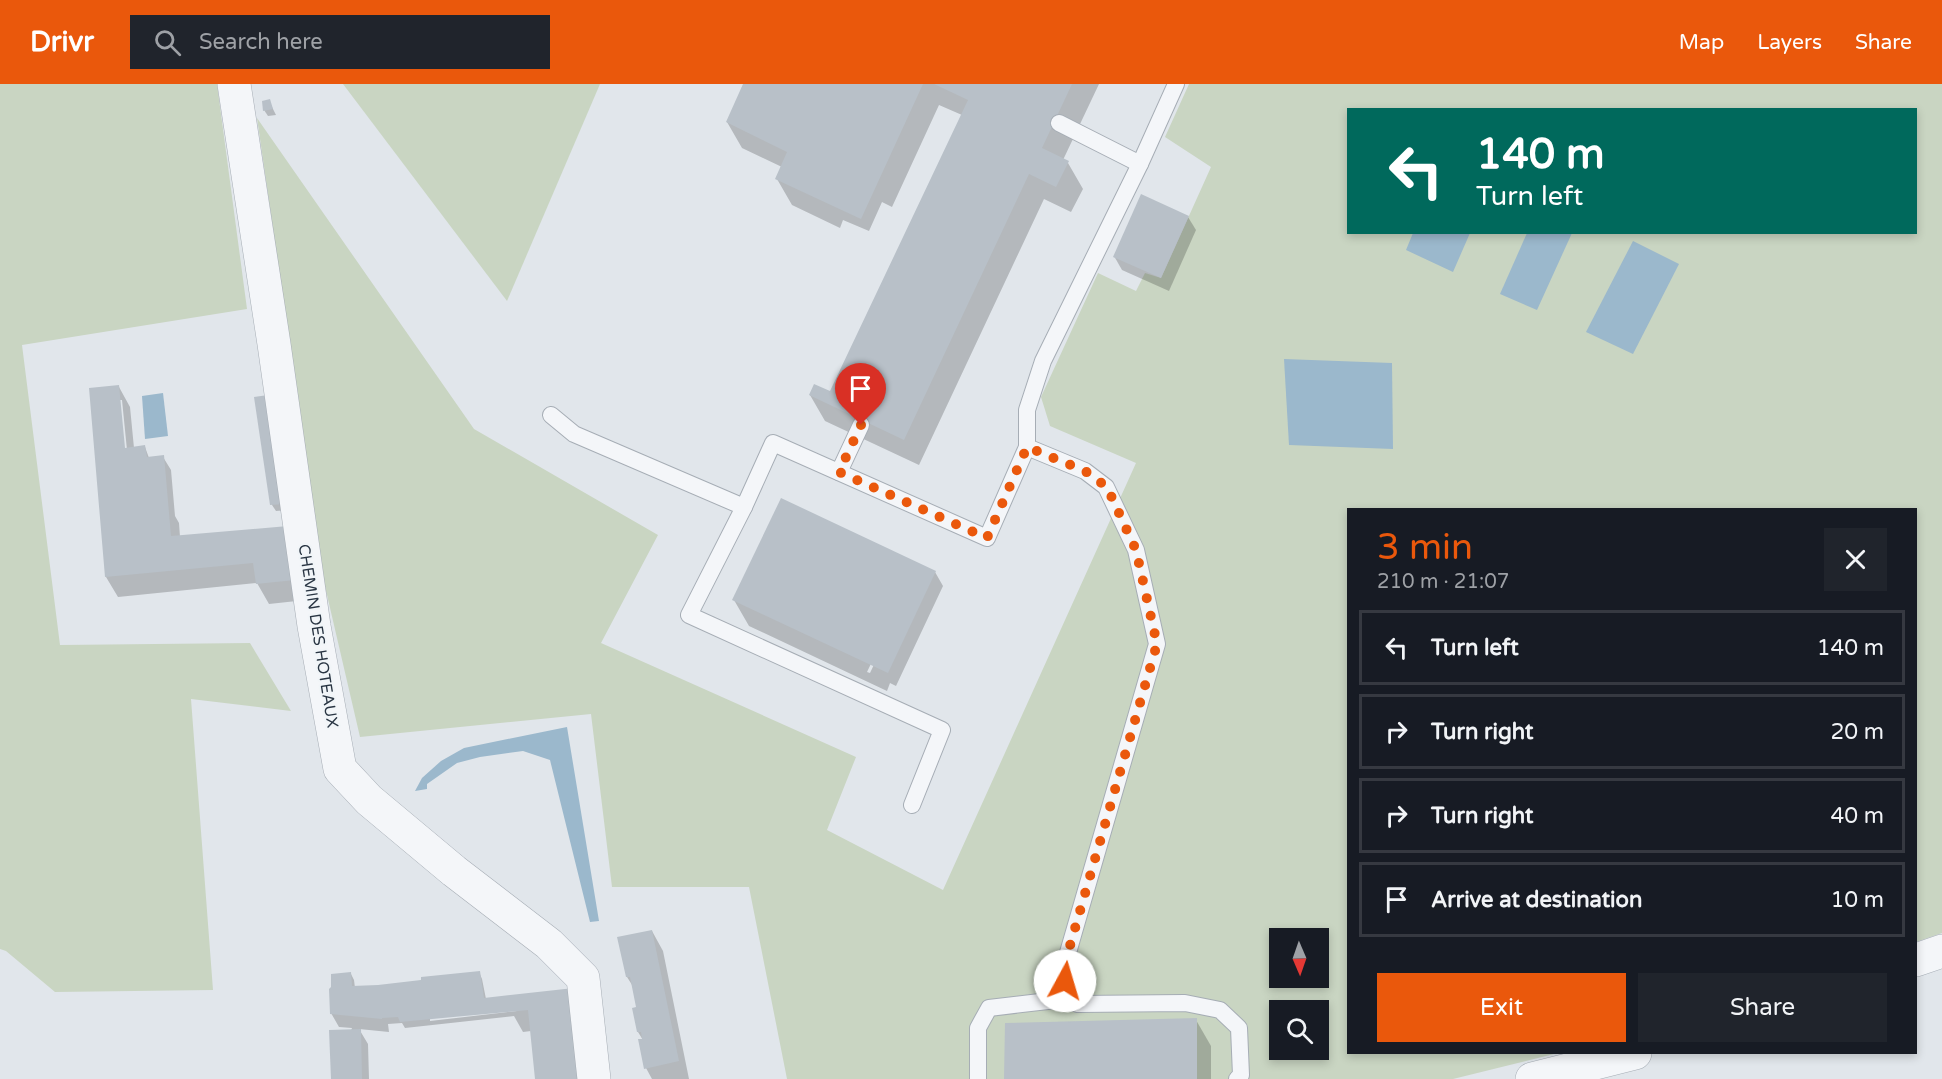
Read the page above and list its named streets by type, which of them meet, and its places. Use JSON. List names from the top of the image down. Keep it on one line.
{"streets":{"street":["CHEMIN DES HOTEAUX"]},"north":"bottom","page":{"header":"Drivr","search":"Search here","nav":["Map","Layers","Share"],"turn":["140 m","Turn left"],"heading":["3 min","210 m · 21:07"],"list":[{"name":"Turn left","value":"140 m"},{"name":"Turn right","value":"20 m"},{"name":"Turn right","value":"40 m"},{"name":"Arrive at destination","value":"10 m"}],"buttons":["Exit","Share"]}}
